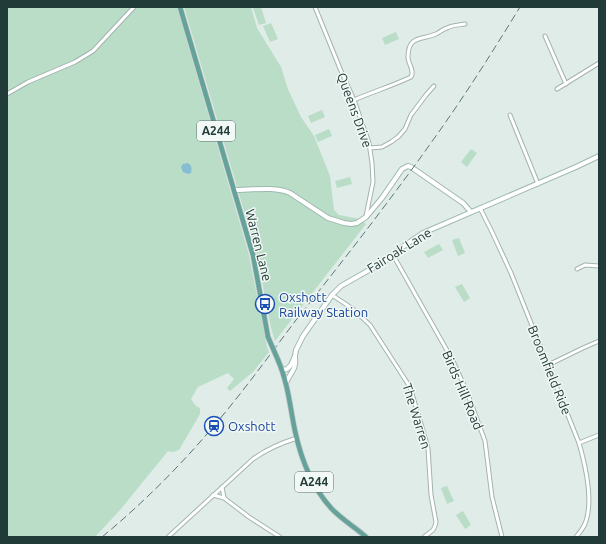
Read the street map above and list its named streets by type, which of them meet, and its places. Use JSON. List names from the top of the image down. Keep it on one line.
{"streets":{"main road":["A244","Warren Lane","Fairoak Lane"],"street":["Queens Drive","Broomfield Ride","Birds Hill Road","The Warren"]},"crossings":[["Warren Lane","Fairoak Lane"],["Fairoak Lane","Broomfield Ride"],["Fairoak Lane","Birds Hill Road"],["Fairoak Lane","The Warren"]],"places":{"bus stop":["Oxshott Railway Station"],"station":["Oxshott"]}}
